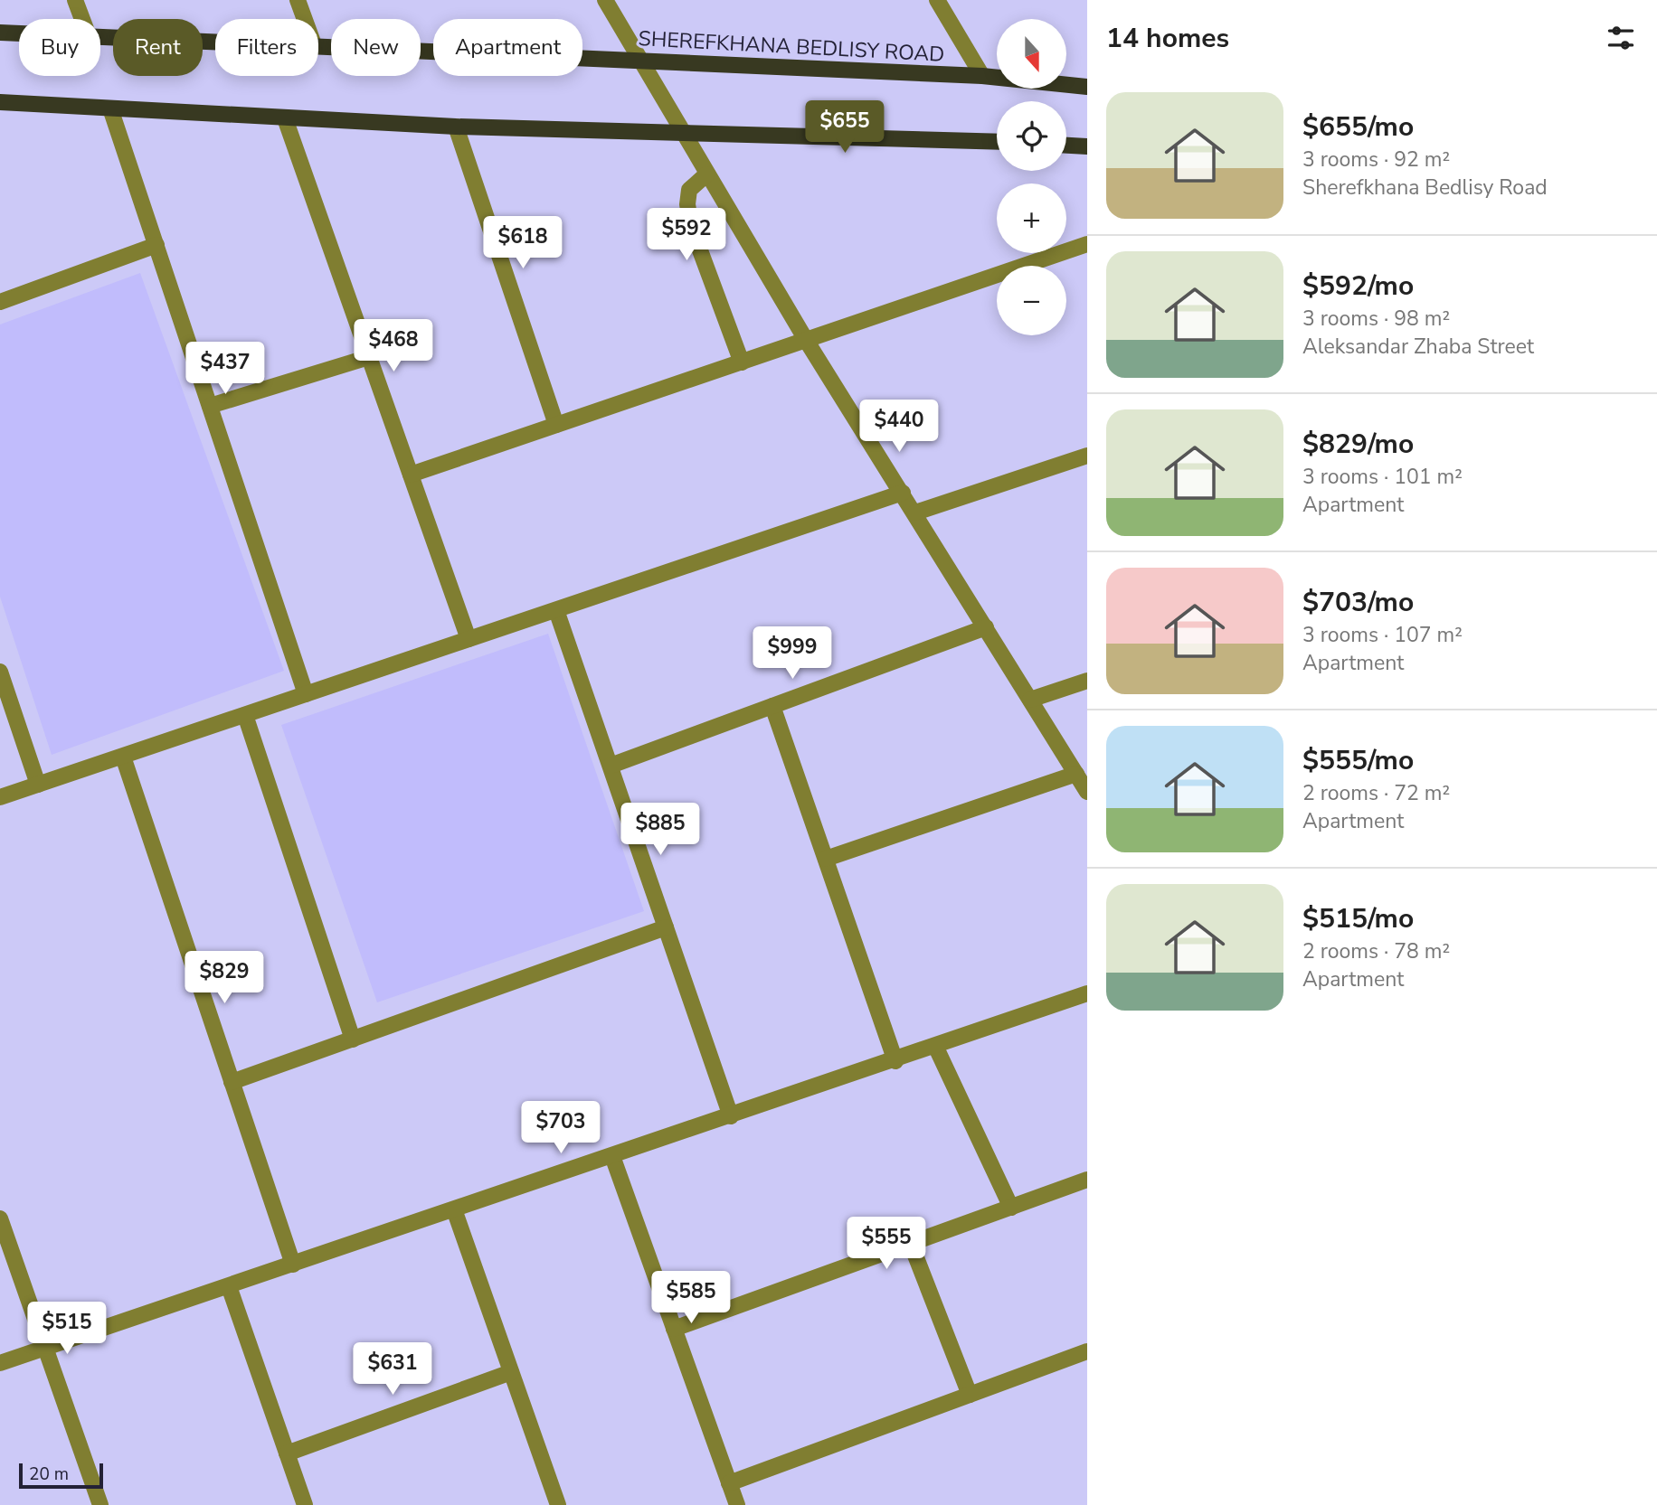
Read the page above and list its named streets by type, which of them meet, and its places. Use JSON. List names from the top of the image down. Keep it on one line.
{"streets":{"main road":["SHEREFKHANA BEDLISY ROAD"]},"scale_bar":"20 m","north":"bottom","page":{"heading":"14 homes","map_buttons":["+","−"],"chip":["Buy","Rent","Filters","New","Apartment"],"list":[{"name":"$655/mo","note":"3 rooms · 92 m² · Sherefkhana Bedlisy Road"},{"name":"$592/mo","note":"3 rooms · 98 m² · Aleksandar Zhaba Street"},{"name":"$829/mo","note":"3 rooms · 101 m² · Apartment"},{"name":"$703/mo","note":"3 rooms · 107 m² · Apartment"},{"name":"$555/mo","note":"2 rooms · 72 m² · Apartment"},{"name":"$515/mo","note":"2 rooms · 78 m² · Apartment"}],"price":["$655","$592","$618","$468","$437","$440","$999","$885","$829","$703","$555","$585","$515","$631"],"scale":"20 m"}}
